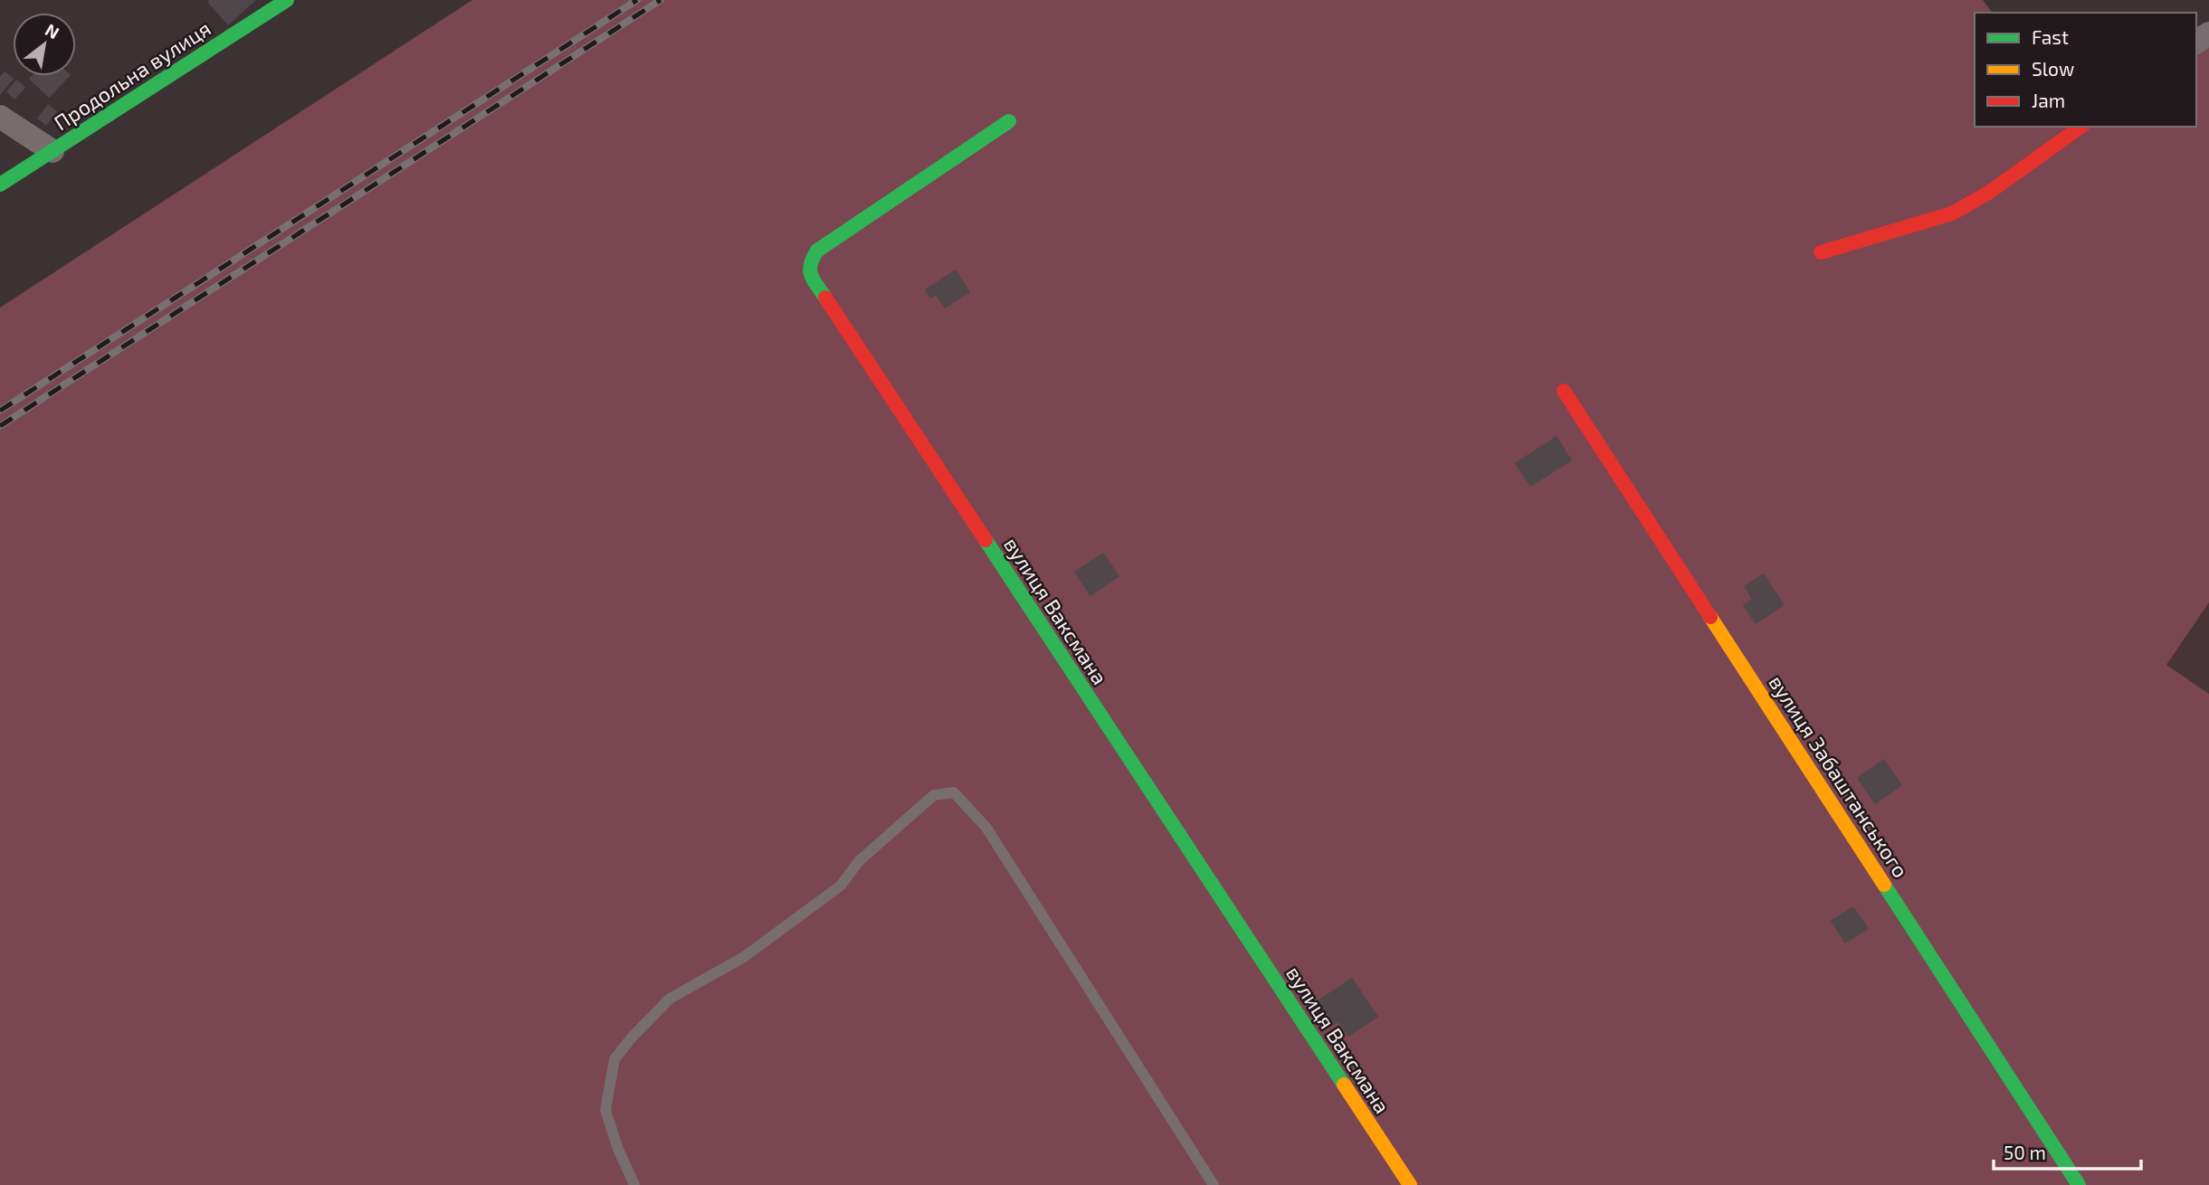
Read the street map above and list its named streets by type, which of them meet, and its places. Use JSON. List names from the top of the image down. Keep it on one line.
{"streets":{"street":["Продольна вулиця","вулиця Ваксмана","вулиця Забаштанського"]},"legend":["Fast","Slow","Jam"],"scale_bar":"50 m","north":"top right"}
